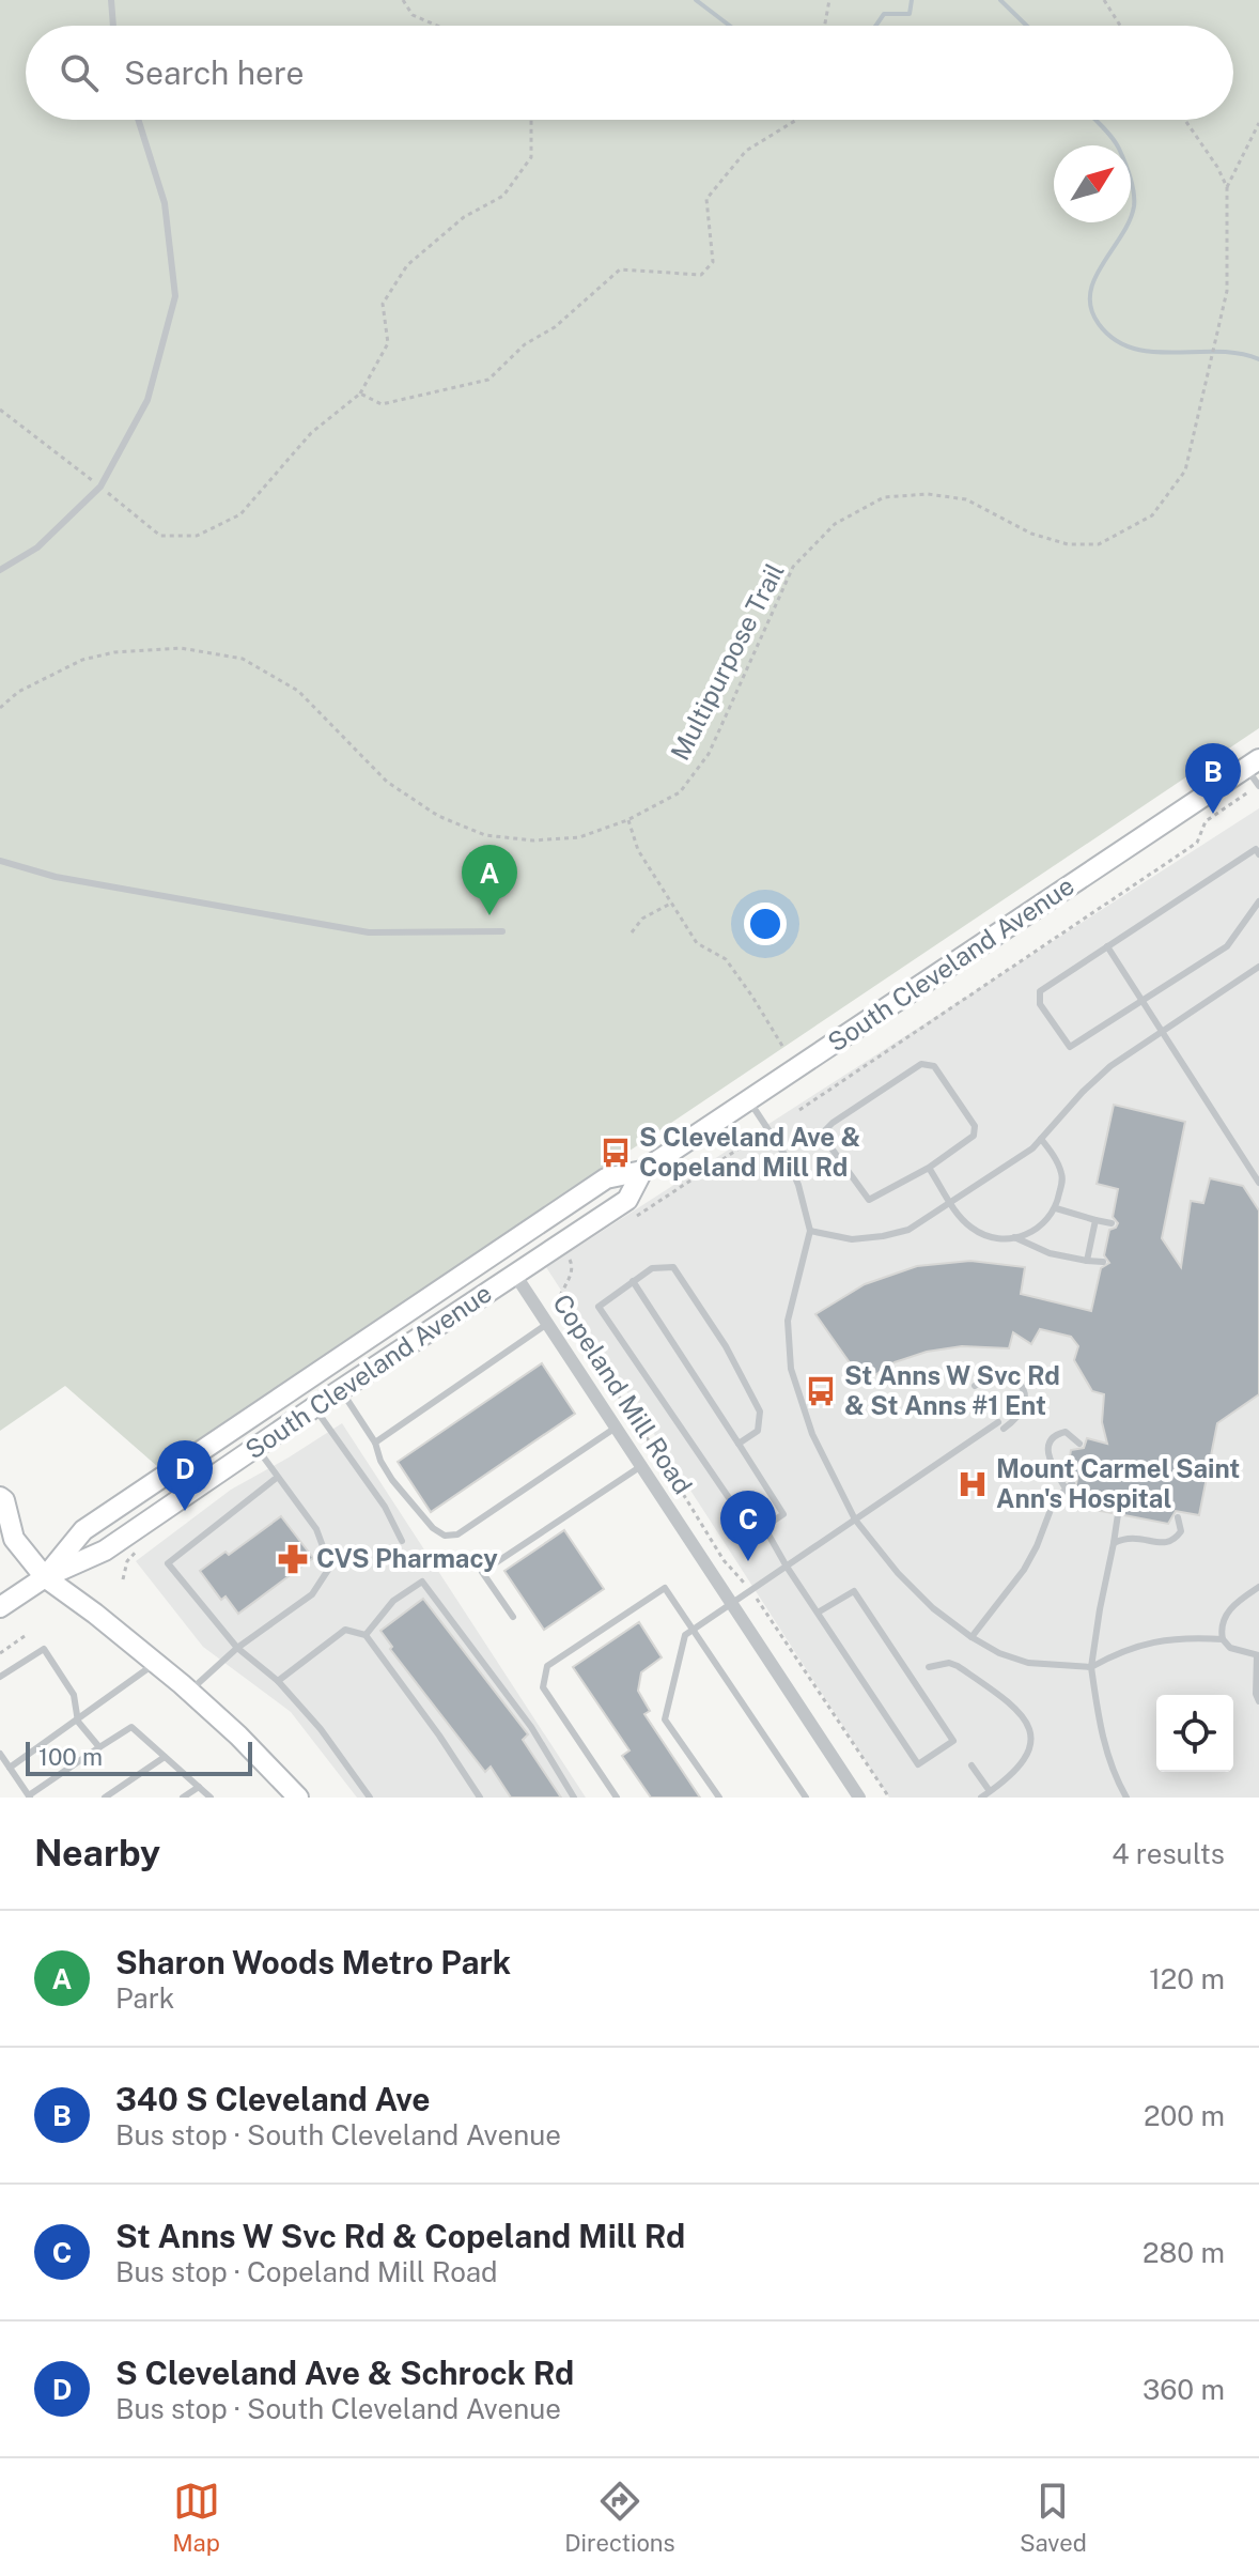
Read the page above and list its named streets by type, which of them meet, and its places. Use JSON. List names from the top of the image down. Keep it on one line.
{"streets":{"main road":["South Cleveland Avenue"],"street":["Copeland Mill Road"],"path":["Multipurpose Trail"]},"crossings":[["South Cleveland Avenue","Copeland Mill Road"]],"places":{"bus stop":["S Cleveland Ave & Copeland Mill Rd","St Anns W Svc Rd & St Anns #1 Ent"],"hospital":["Mount Carmel Saint Ann's Hospital"],"pharmacy":["CVS Pharmacy"]},"scale_bar":"100 m","north":"top right","page":{"search":"Search here","pins":["B","A","D","C"],"scale":"100 m","heading":["Nearby","4 results"],"list":[{"mark":"A","name":"Sharon Woods Metro Park","note":"Park","value":"120 m"},{"mark":"B","name":"340 S Cleveland Ave","note":"Bus stop · South Cleveland Avenue","value":"200 m"},{"mark":"C","name":"St Anns W Svc Rd & Copeland Mill Rd","note":"Bus stop · Copeland Mill Road","value":"280 m"},{"mark":"D","name":"S Cleveland Ave & Schrock Rd","note":"Bus stop · South Cleveland Avenue","value":"360 m"}],"nav":["Map","Directions","Saved"]}}
